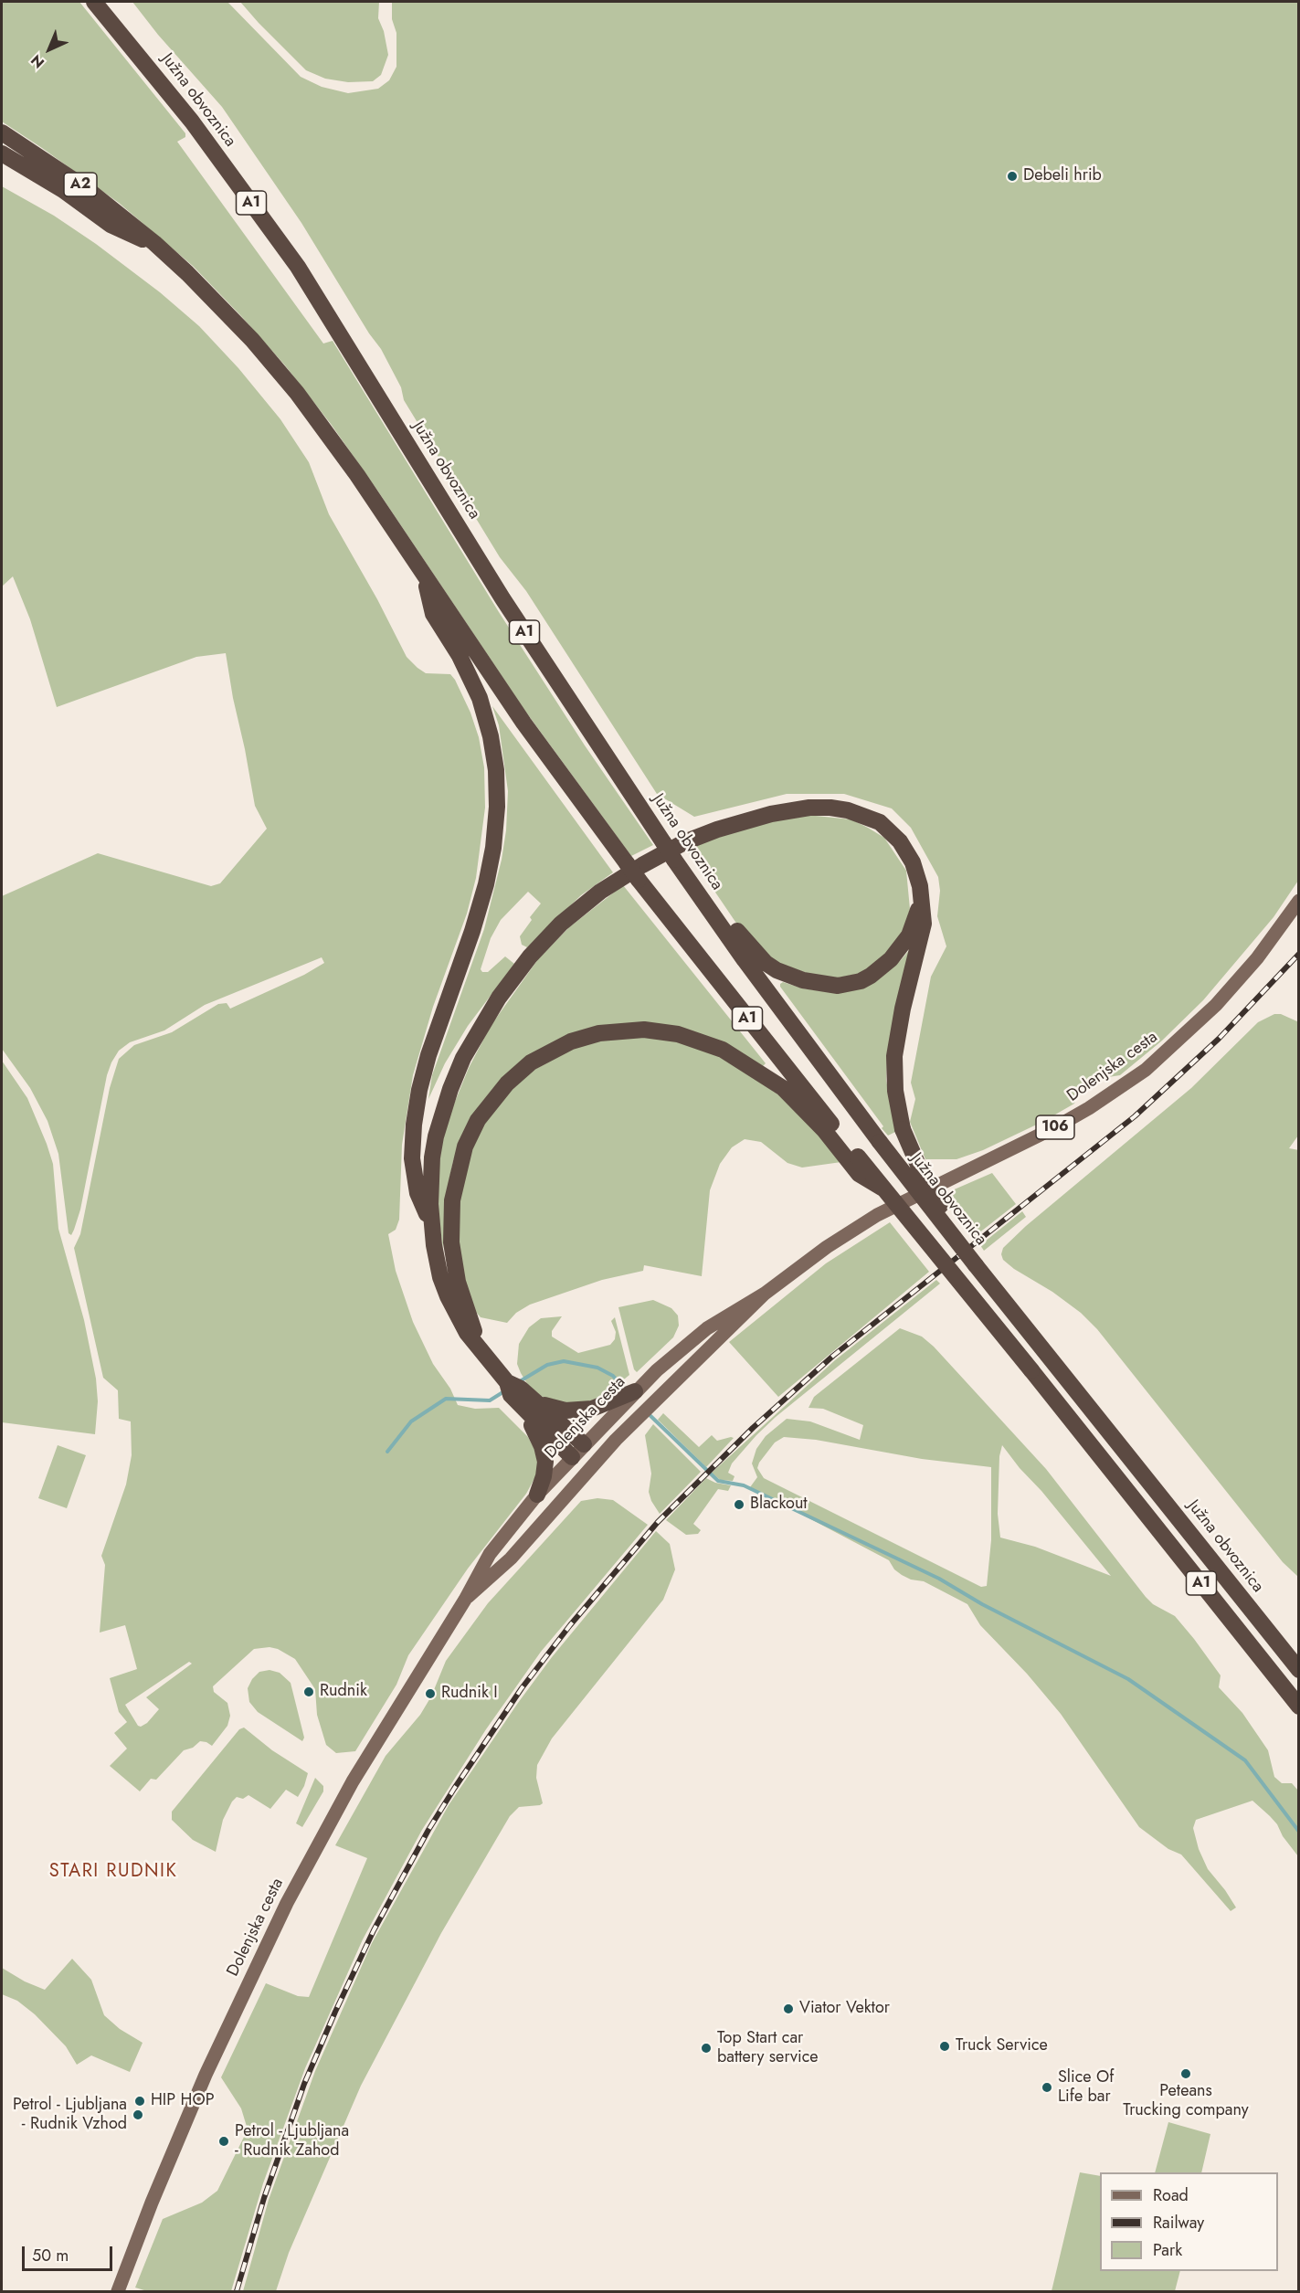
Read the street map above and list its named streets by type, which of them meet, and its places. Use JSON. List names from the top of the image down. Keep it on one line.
{"streets":{"highway":["Južna obvoznica","A2","A1"],"main road":["Dolenjska cesta","106"]},"crossings":[["A2","A1"]],"districts":["STARI RUDNIK"],"places":["Debeli hrib","Blackout","Rudnik","Rudnik I","Viator Vektor","Truck Service","Top Start car battery service","Peteans Trucking company","Slice Of Life bar","HIP HOP","Petrol - Ljubljana - Rudnik Vzhod","Petrol - Ljubljana - Rudnik Zahod"],"legend":["Road","Railway","Park"],"scale_bar":"50 m","north":"bottom left"}
